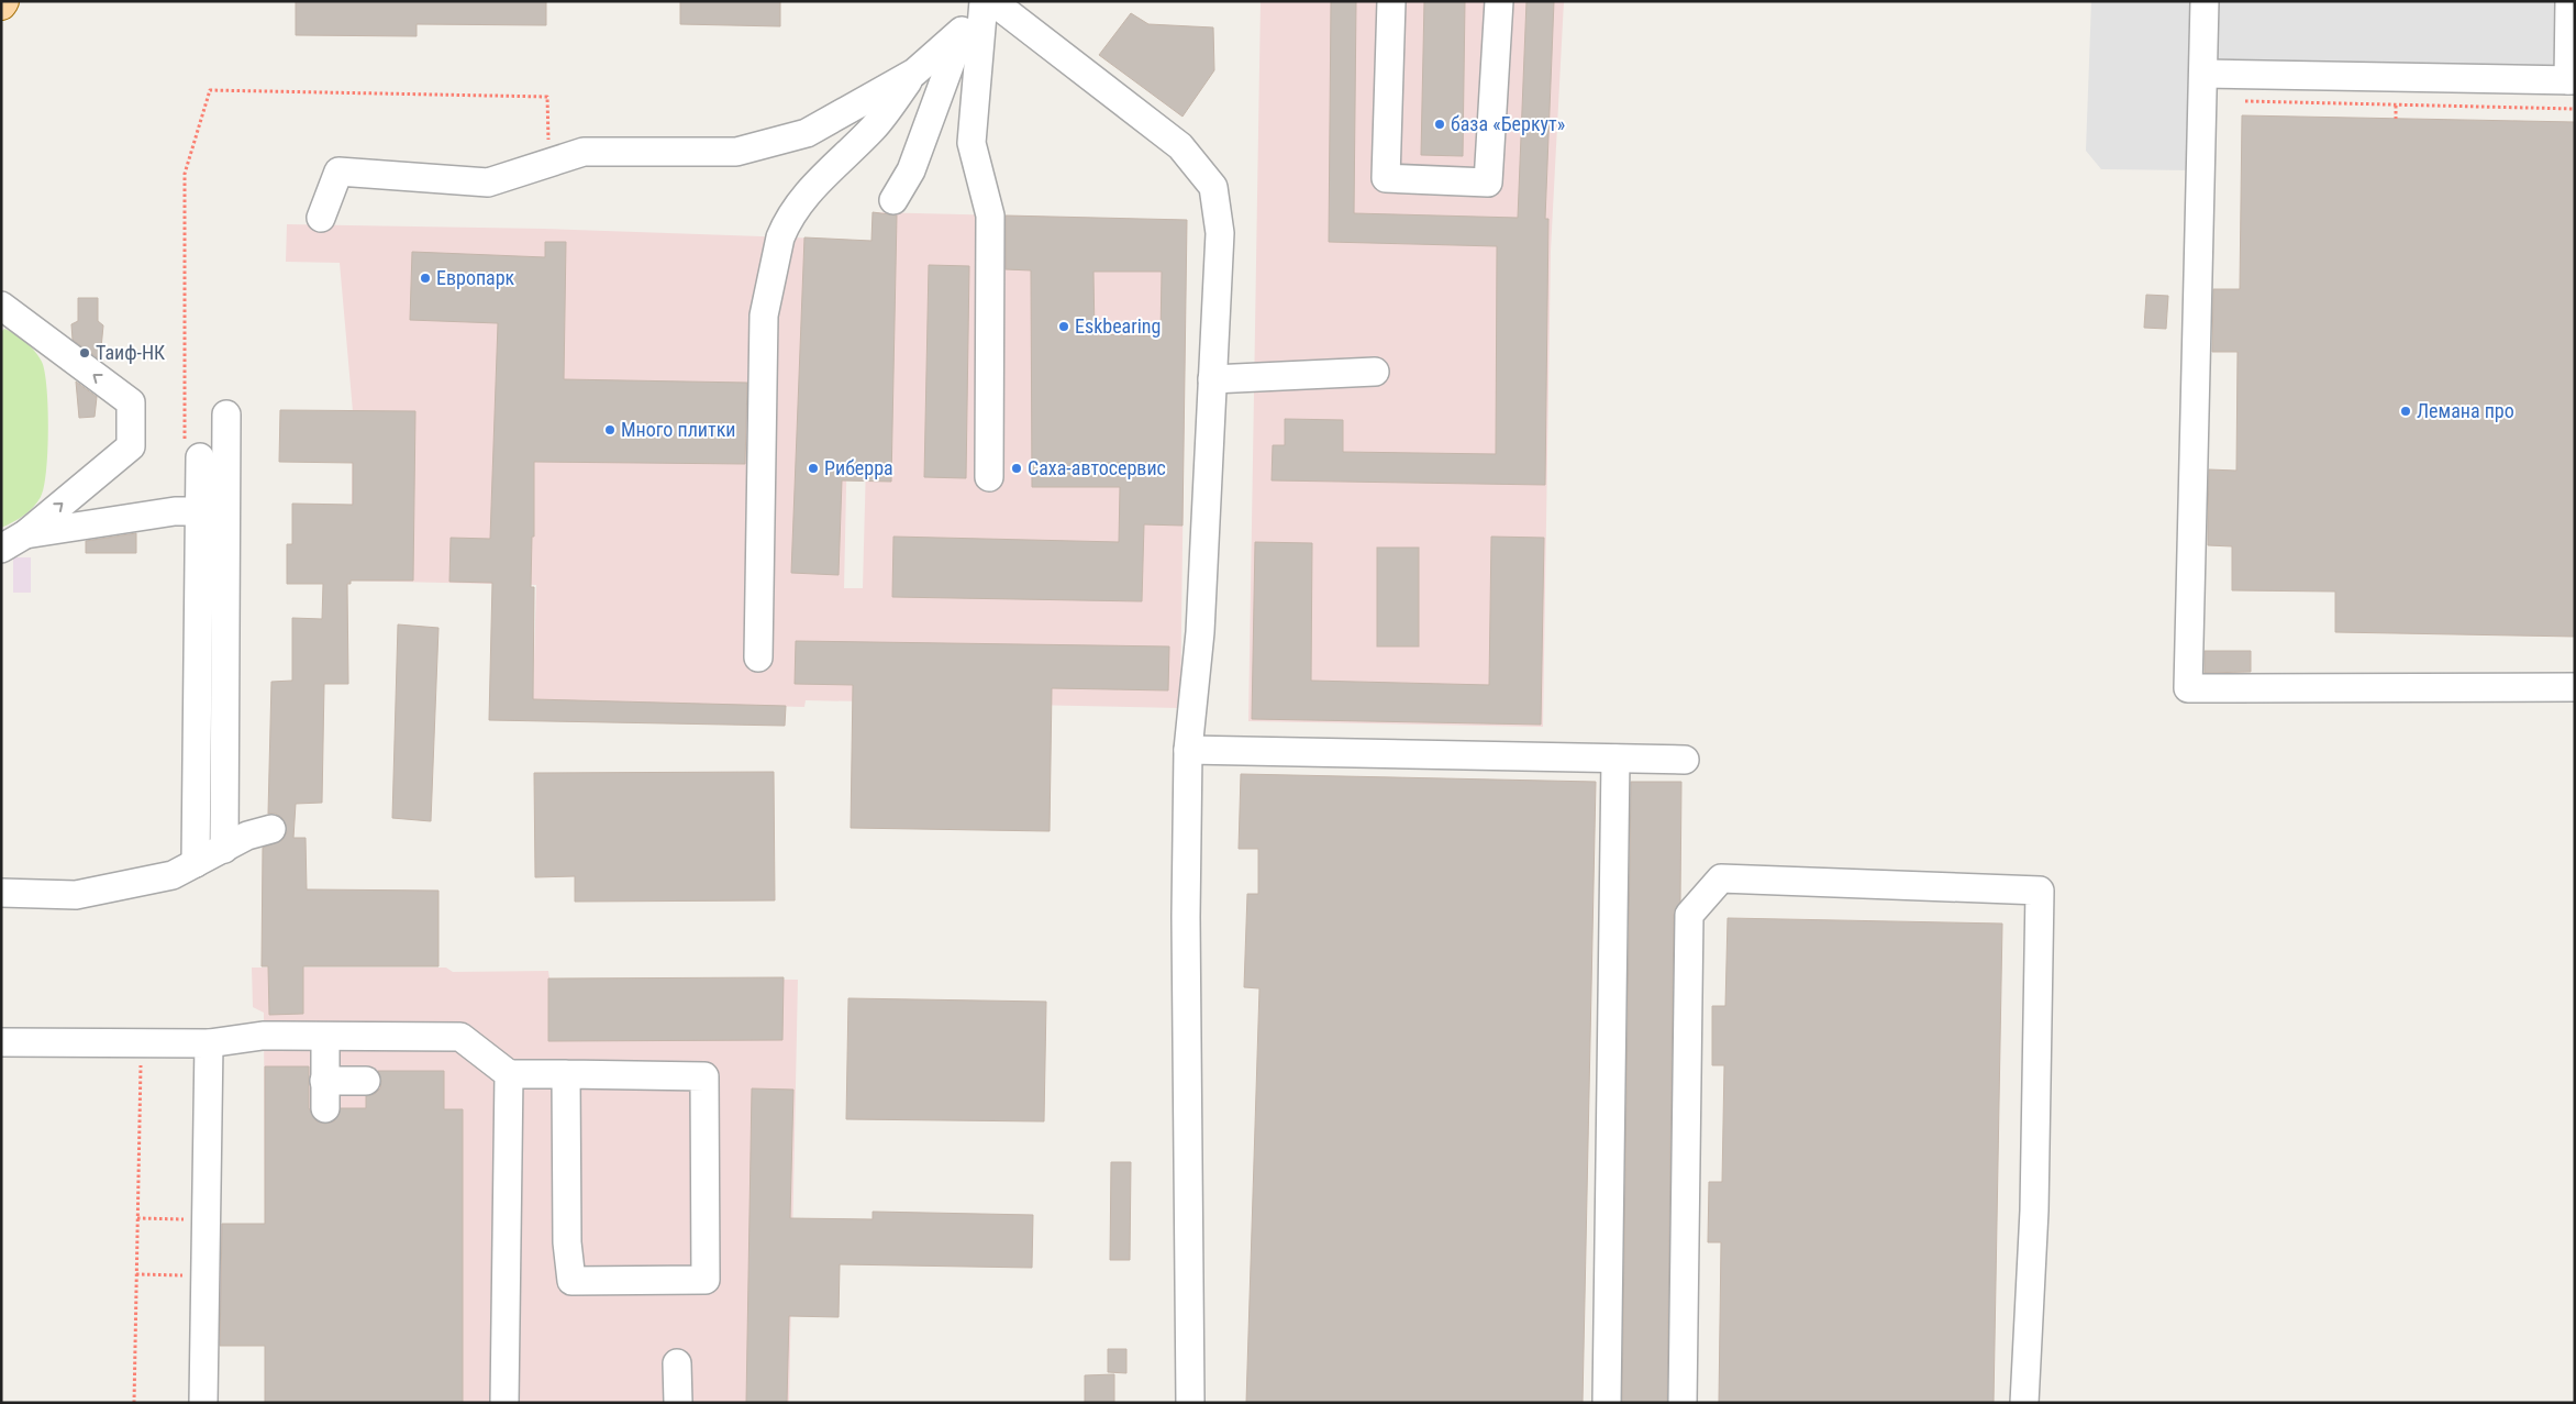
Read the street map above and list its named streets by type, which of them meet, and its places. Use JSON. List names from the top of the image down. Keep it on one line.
{"places":["база «Беркут»","Европарк","Eskbearing","Таиф-НК","Лемана про","Много плитки","Риберра","Саха-автосервис"]}
